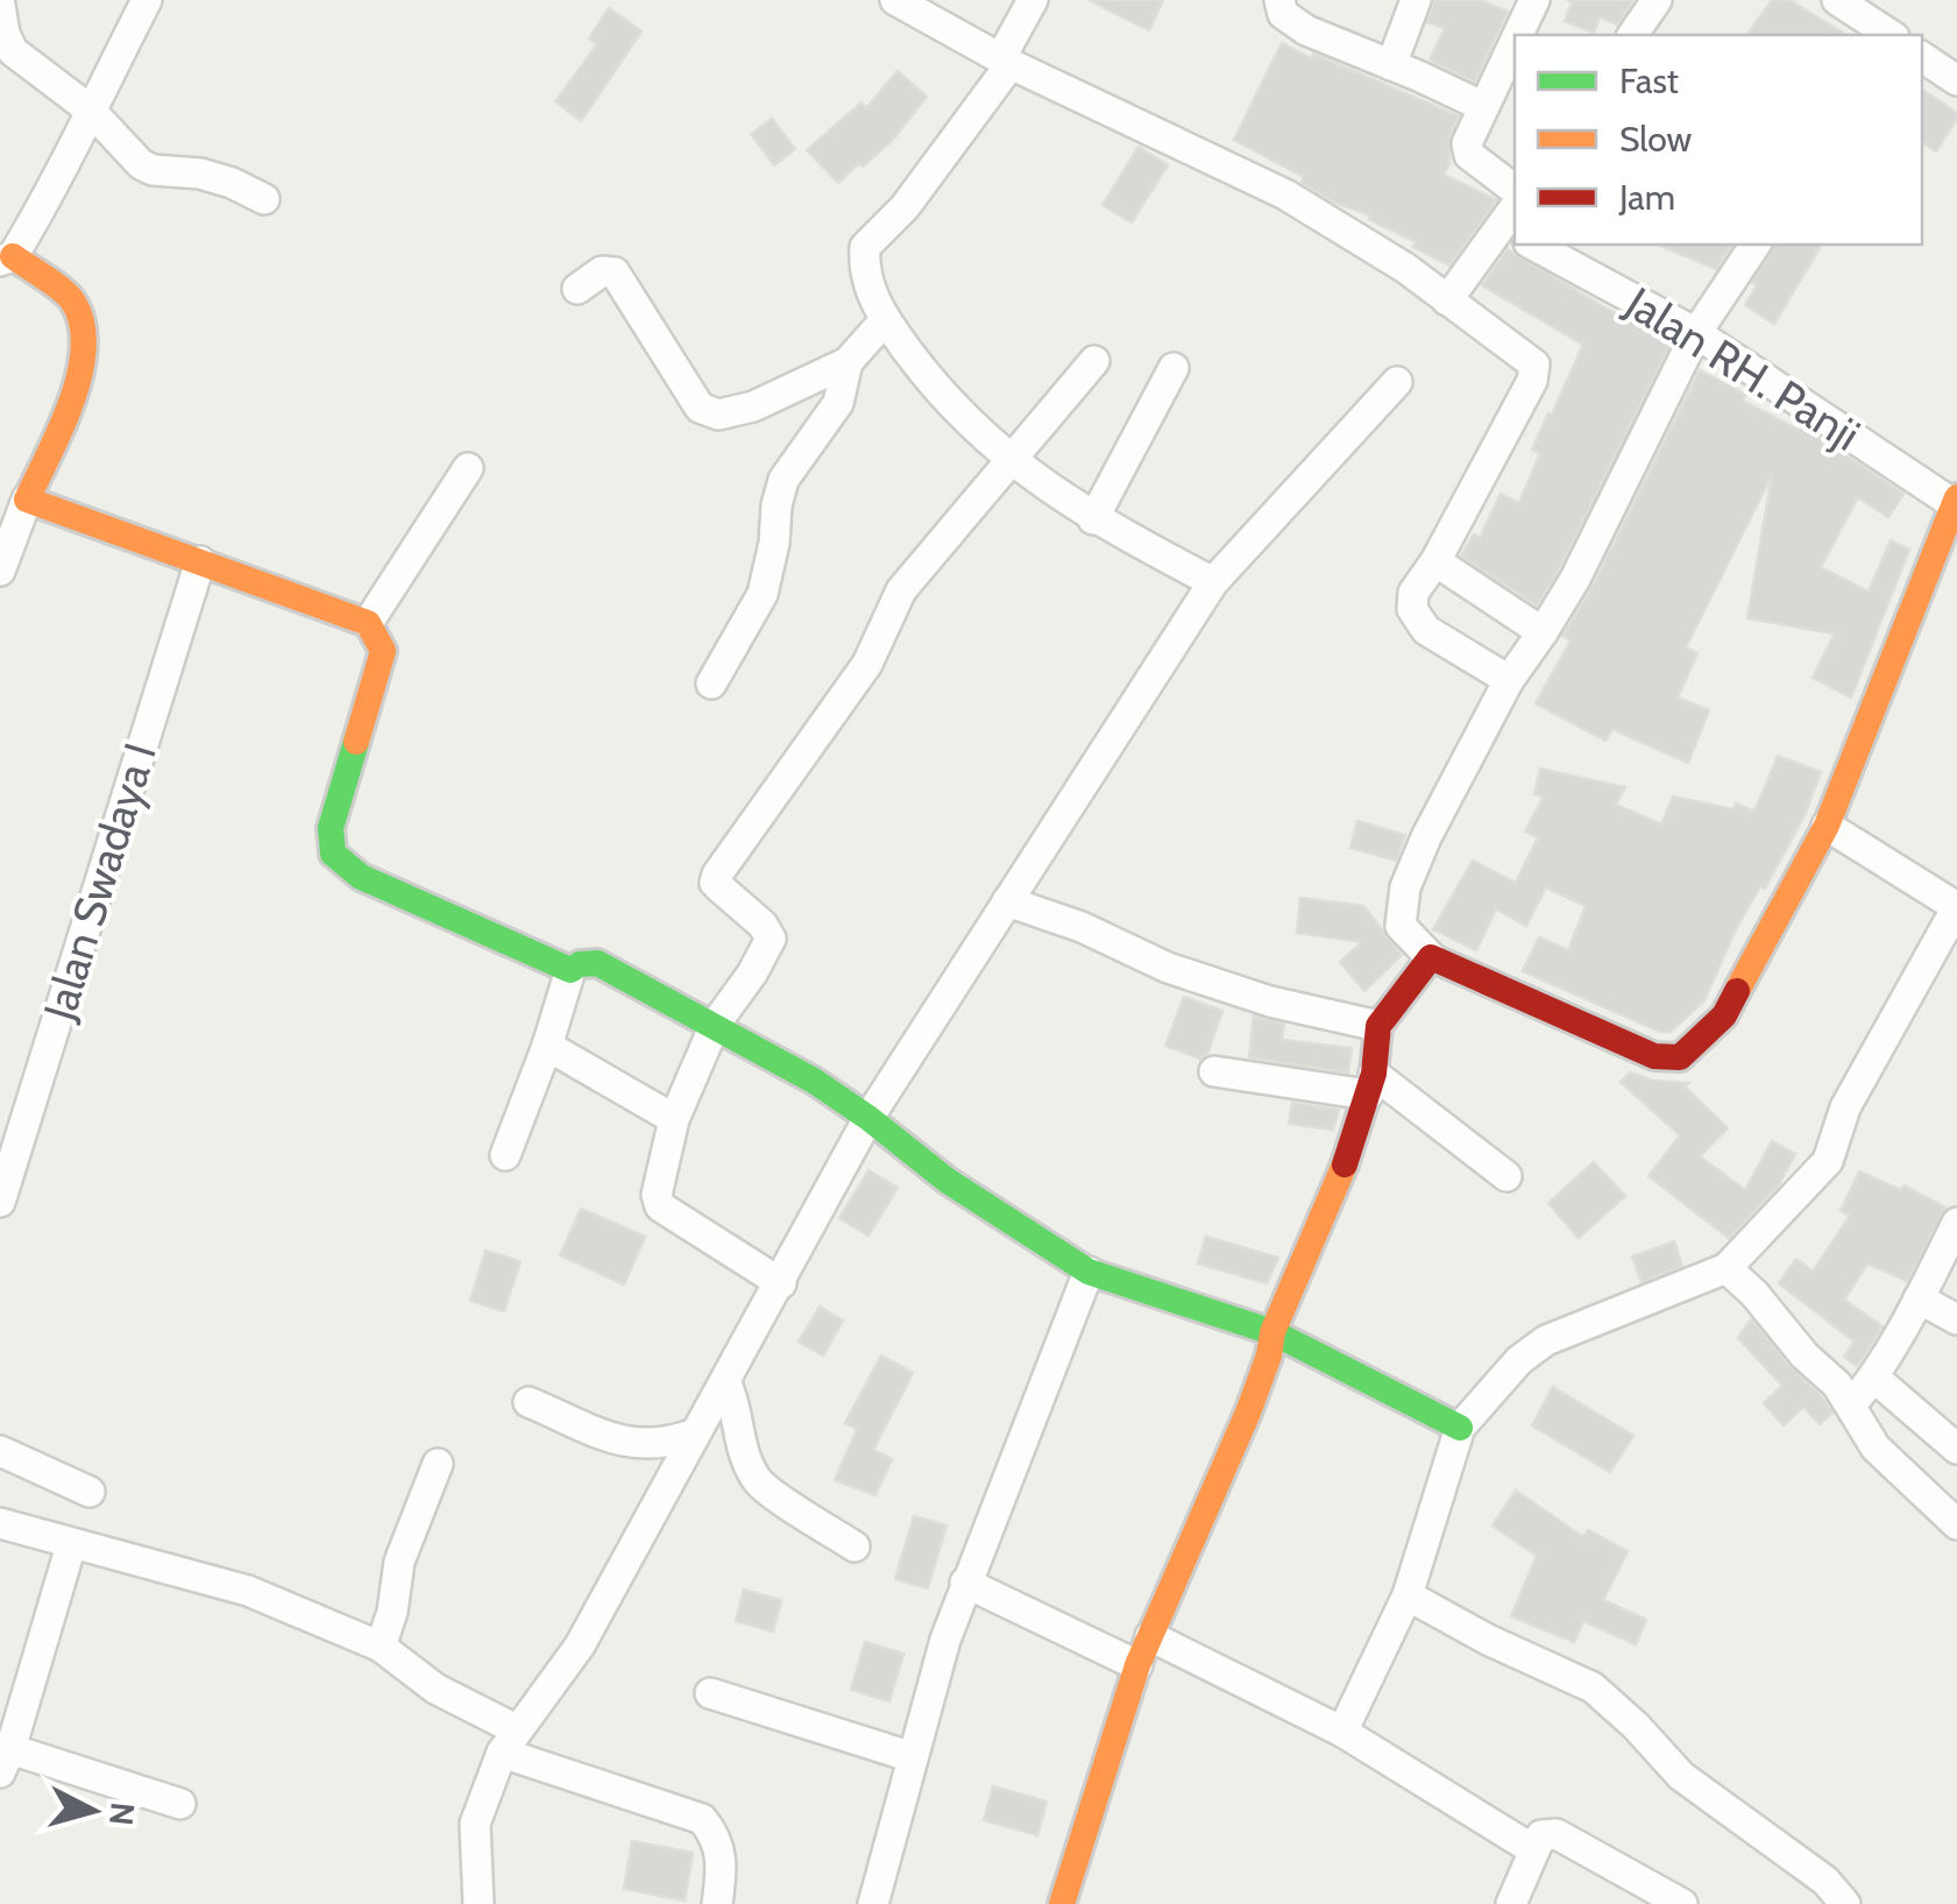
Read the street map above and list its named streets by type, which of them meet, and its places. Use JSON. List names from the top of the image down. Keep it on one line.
{"streets":{"street":["Jalan RH. Panji","Jalan Swadaya I"]},"legend":["Fast","Slow","Jam"],"north":"right"}
